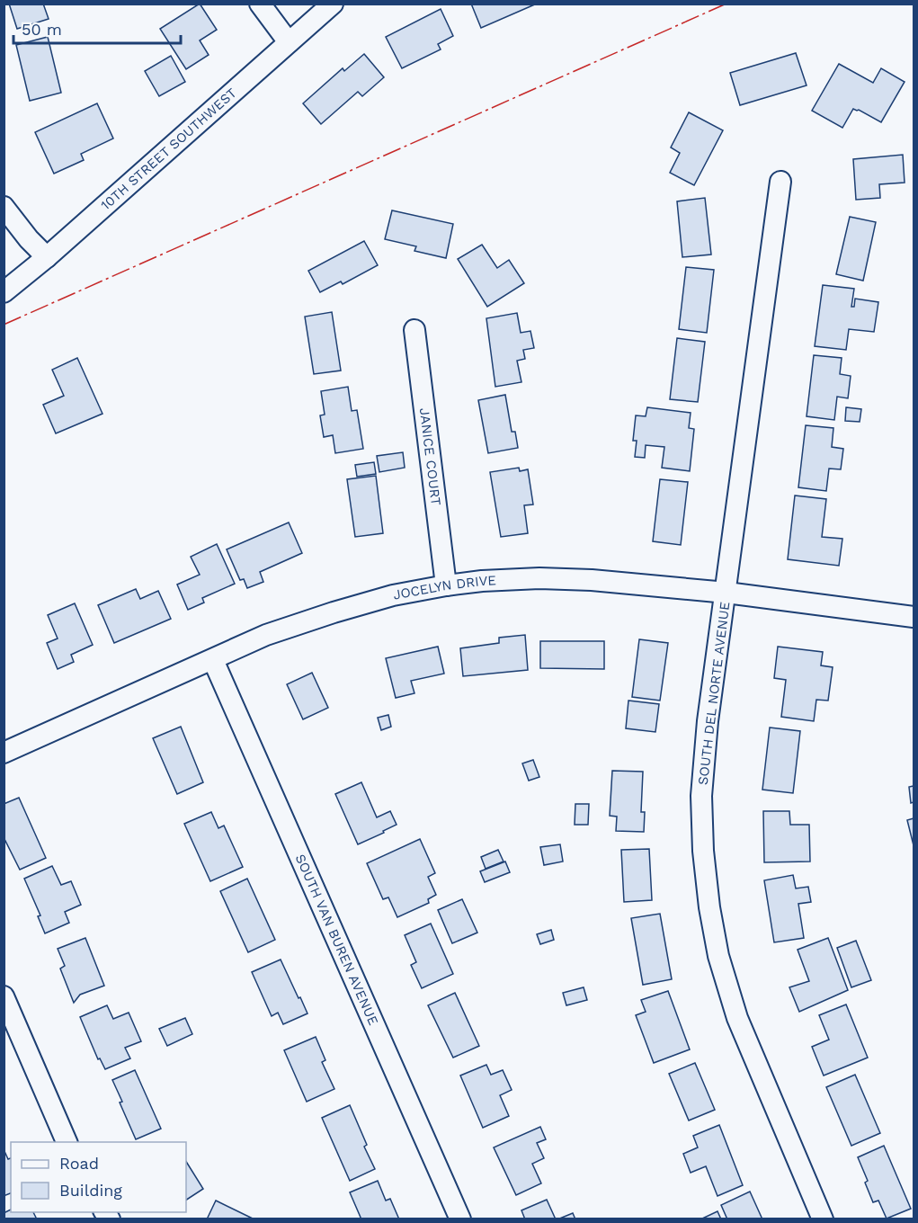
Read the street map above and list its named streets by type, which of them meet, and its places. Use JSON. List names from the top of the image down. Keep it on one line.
{"streets":{"street":["10TH STREET SOUTHWEST","JANICE COURT","JOCELYN DRIVE","SOUTH DEL NORTE AVENUE","SOUTH VAN BUREN AVENUE"]},"crossings":[["JANICE COURT","JOCELYN DRIVE"],["JOCELYN DRIVE","SOUTH DEL NORTE AVENUE"],["JOCELYN DRIVE","SOUTH VAN BUREN AVENUE"]],"legend":["Road","Building"],"scale_bar":"50 m"}
